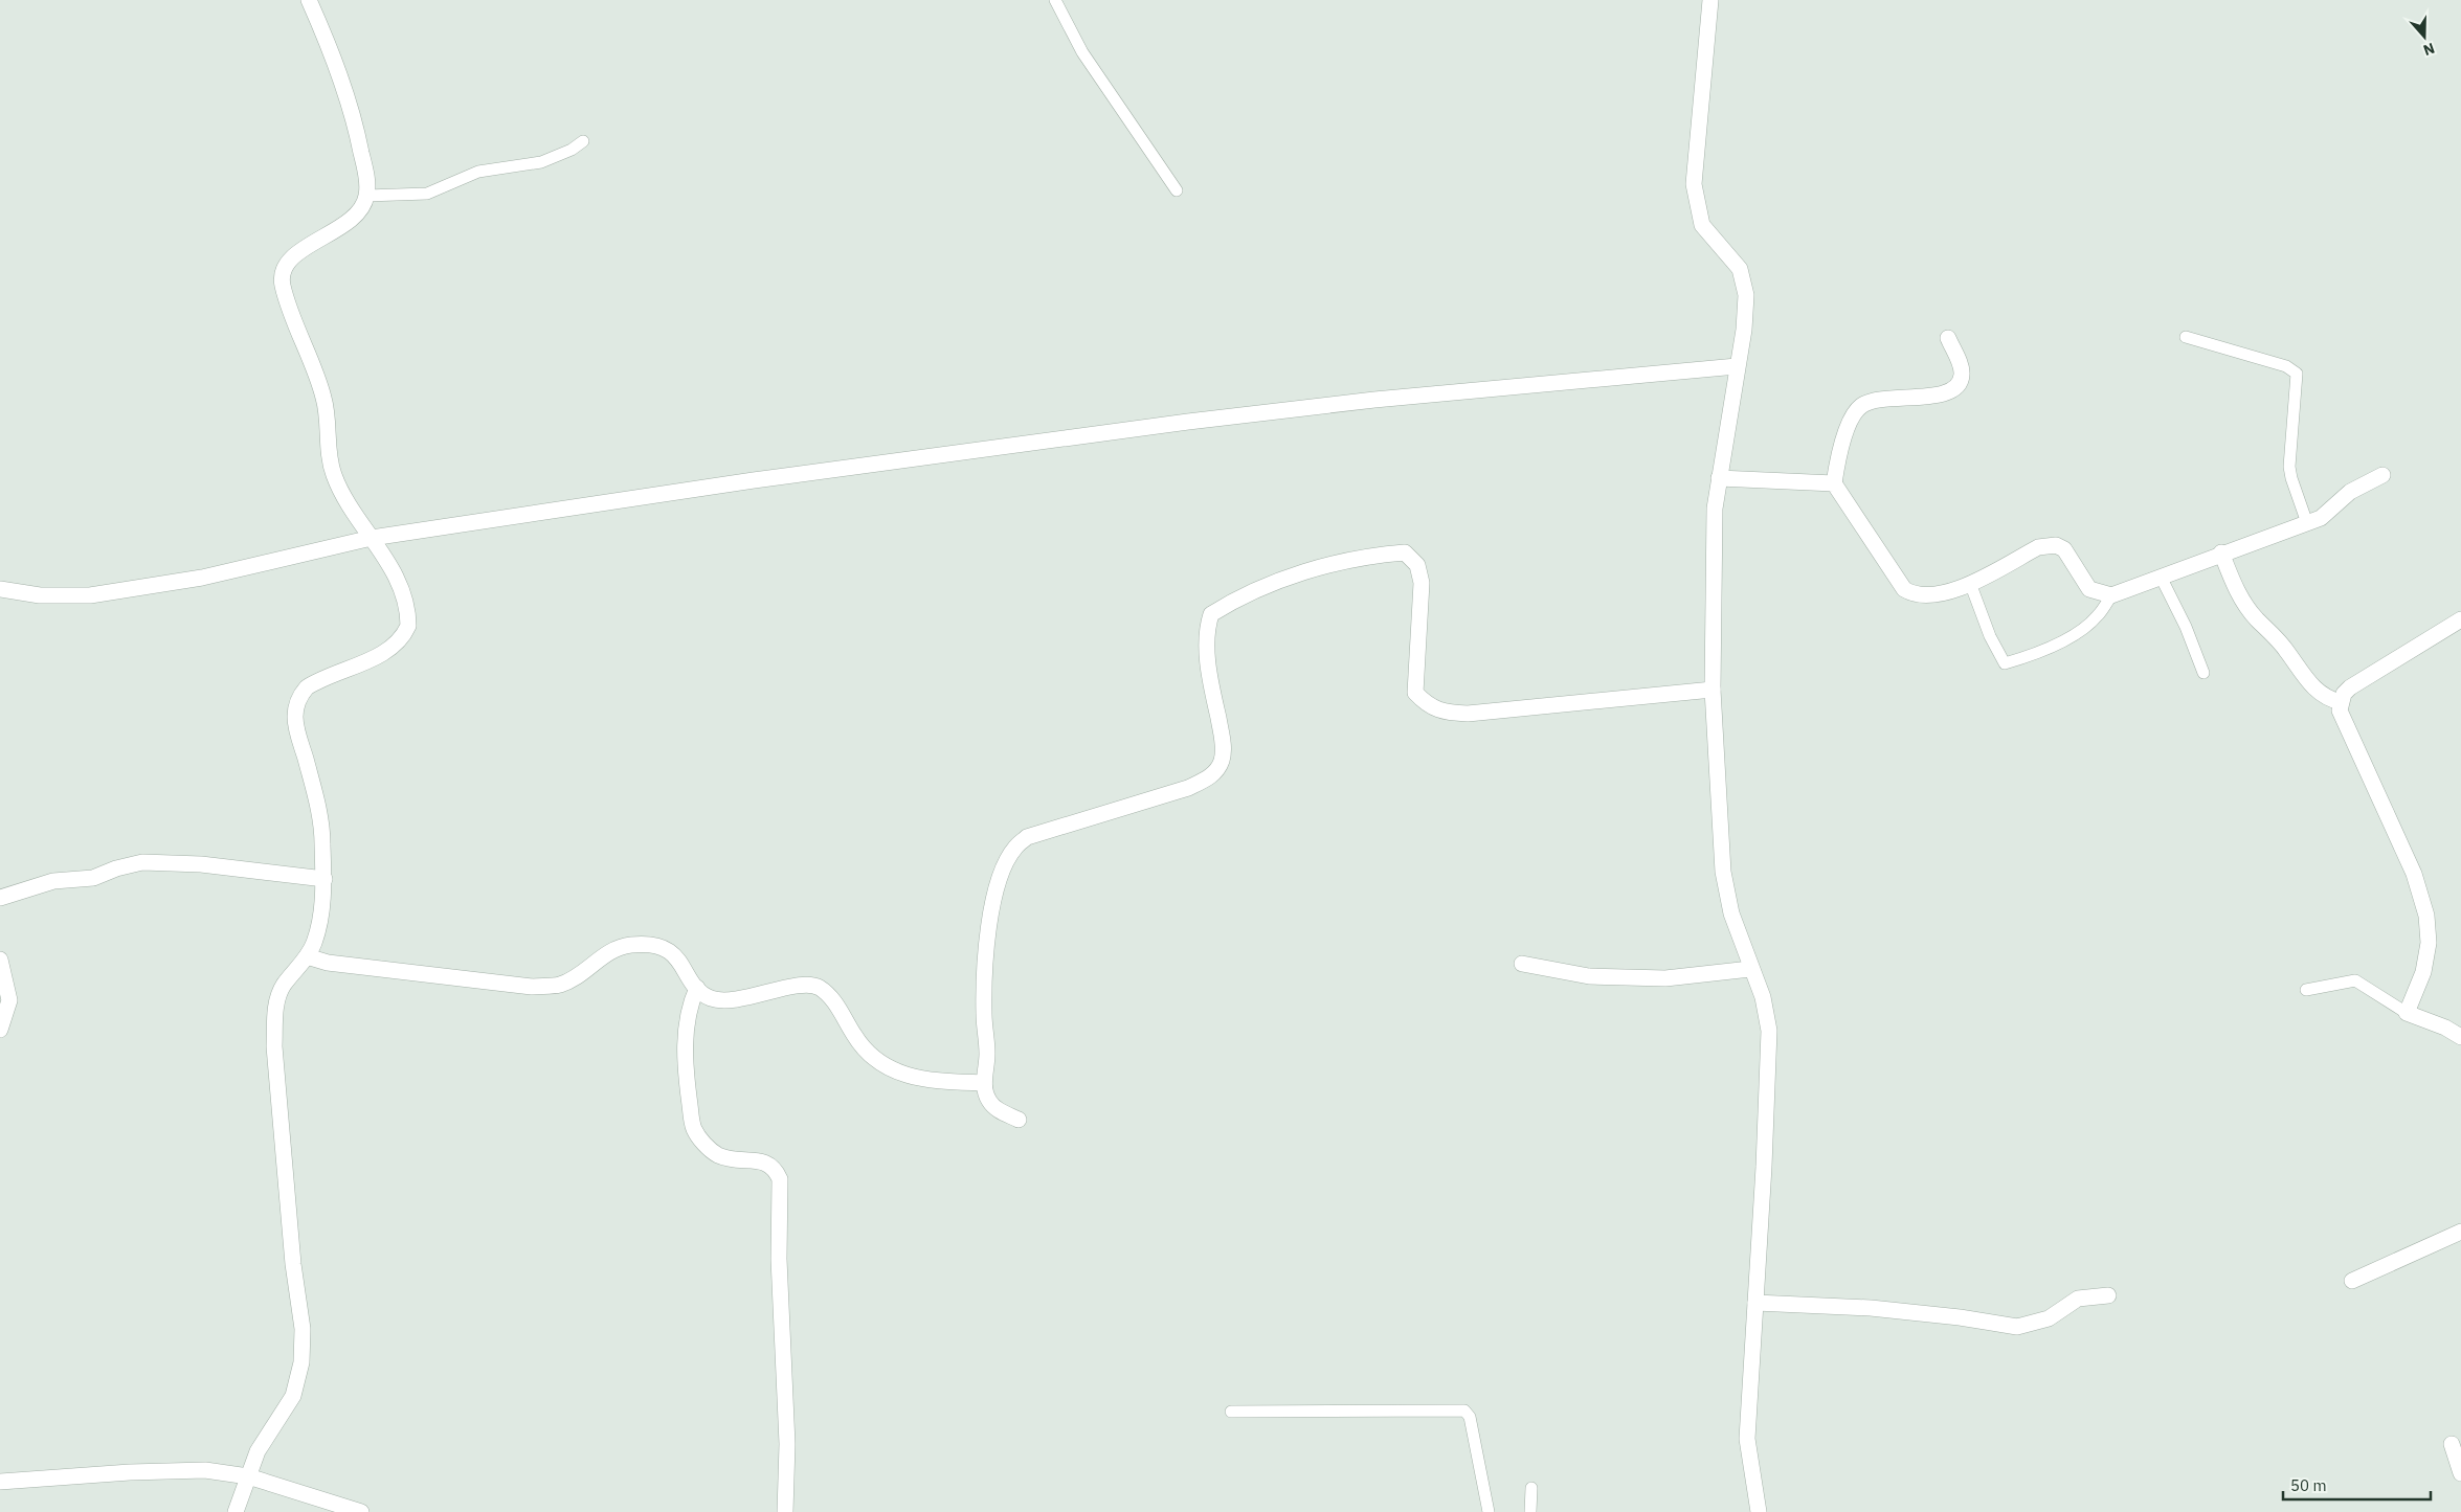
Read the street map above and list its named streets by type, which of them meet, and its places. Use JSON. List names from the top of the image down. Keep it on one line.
{"scale_bar":"50 m","north":"bottom"}
